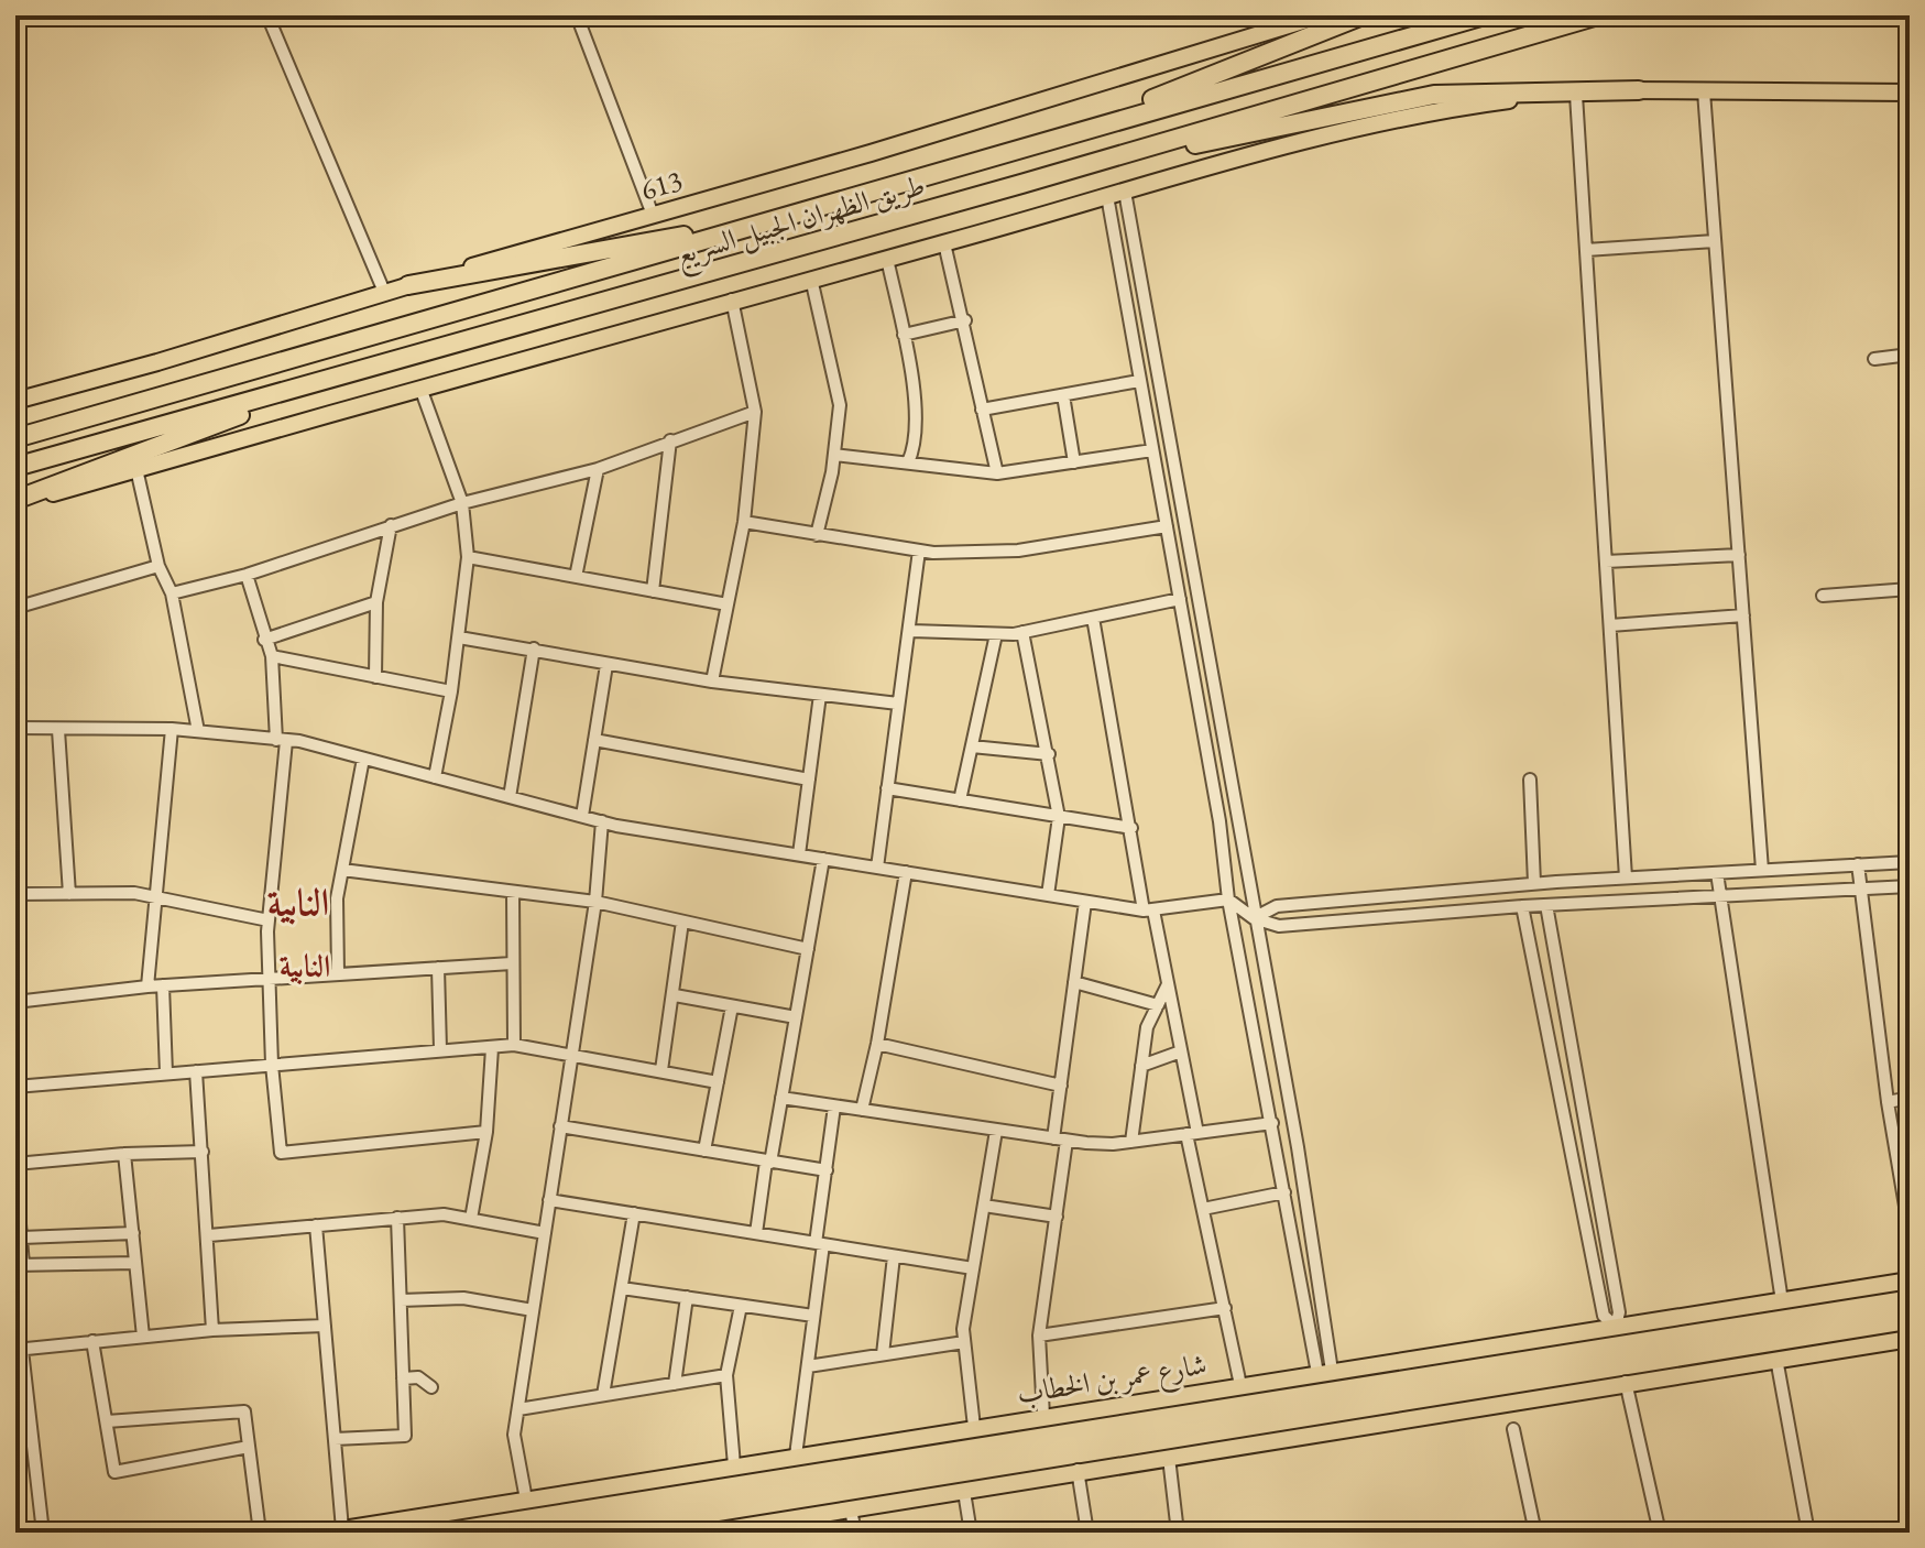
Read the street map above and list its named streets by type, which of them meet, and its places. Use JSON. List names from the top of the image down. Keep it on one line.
{"streets":{"highway":["طريق الظهران الجبيل السريع"],"main road":["613","شارع عمر بن الخطاب"]},"districts":["النابية","النابية"]}
